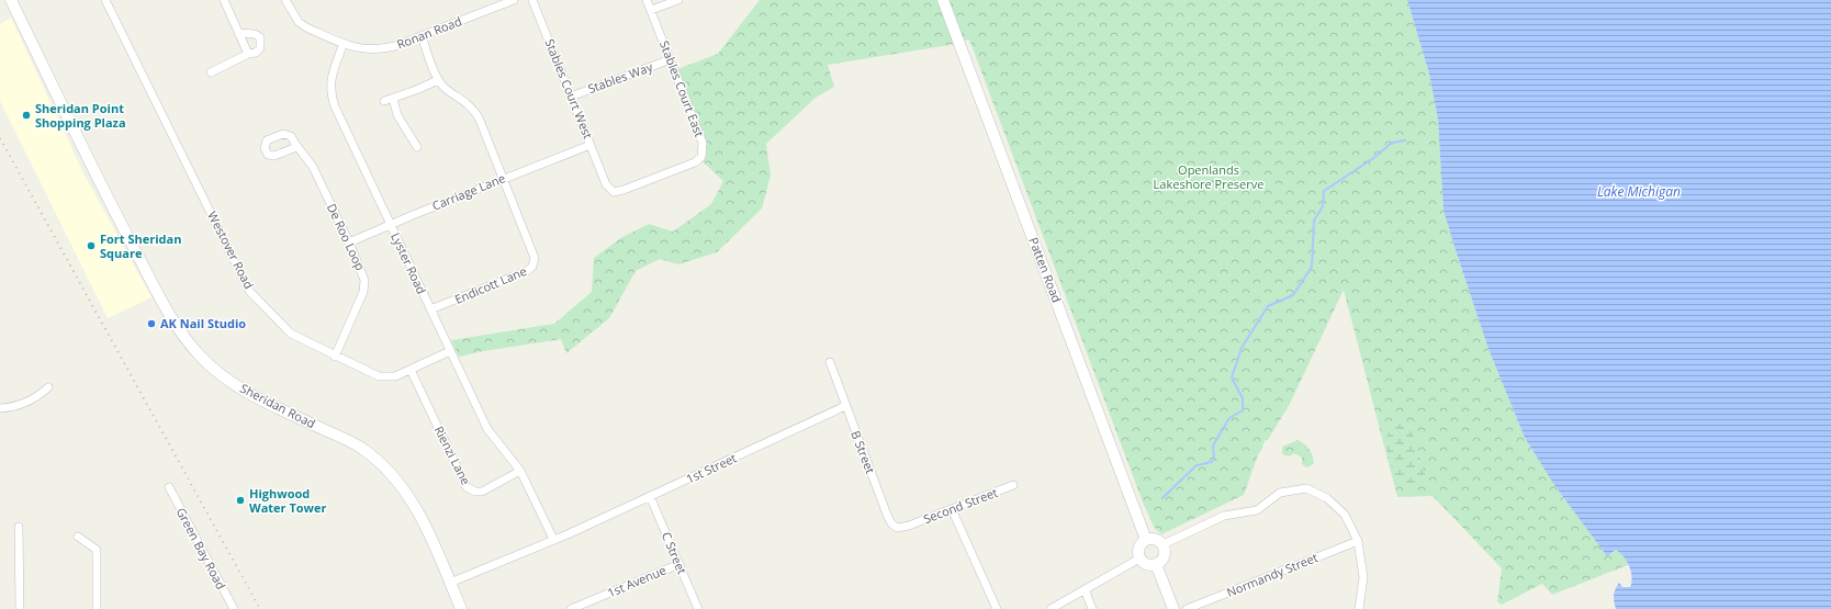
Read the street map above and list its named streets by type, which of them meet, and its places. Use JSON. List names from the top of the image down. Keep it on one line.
{"streets":{"main road":["Patten Road","Sheridan Road"],"street":["Ronan Road","Stables Way","Stables Court West","Stables Court East","Carriage Lane","De Roo Loop","Westover Road","Lyster Road","Endicott Lane","B Street","Rienzi Lane","1st Street","Second Street","Green Bay Road","C Street","Normandy Street","1st Avenue"]},"crossings":[["Ronan Road","Lyster Road"],["Stables Way","Stables Court West"],["Stables Way","Stables Court East"],["Stables Court West","Stables Court East"],["Stables Court West","Carriage Lane"],["Carriage Lane","De Roo Loop"],["Carriage Lane","Lyster Road"],["Carriage Lane","Endicott Lane"],["De Roo Loop","Westover Road"],["Westover Road","Lyster Road"],["Westover Road","Rienzi Lane"],["Lyster Road","Endicott Lane"],["Lyster Road","Rienzi Lane"],["Lyster Road","1st Street"],["Sheridan Road","1st Street"],["B Street","1st Street"],["B Street","Second Street"],["1st Street","C Street"],["C Street","1st Avenue"]],"water":["Lake Michigan"],"parks":["Openlands Lakeshore Preserve"],"places":["Sheridan Point Shopping Plaza","Fort Sheridan Square","AK Nail Studio","Highwood Water Tower"]}
